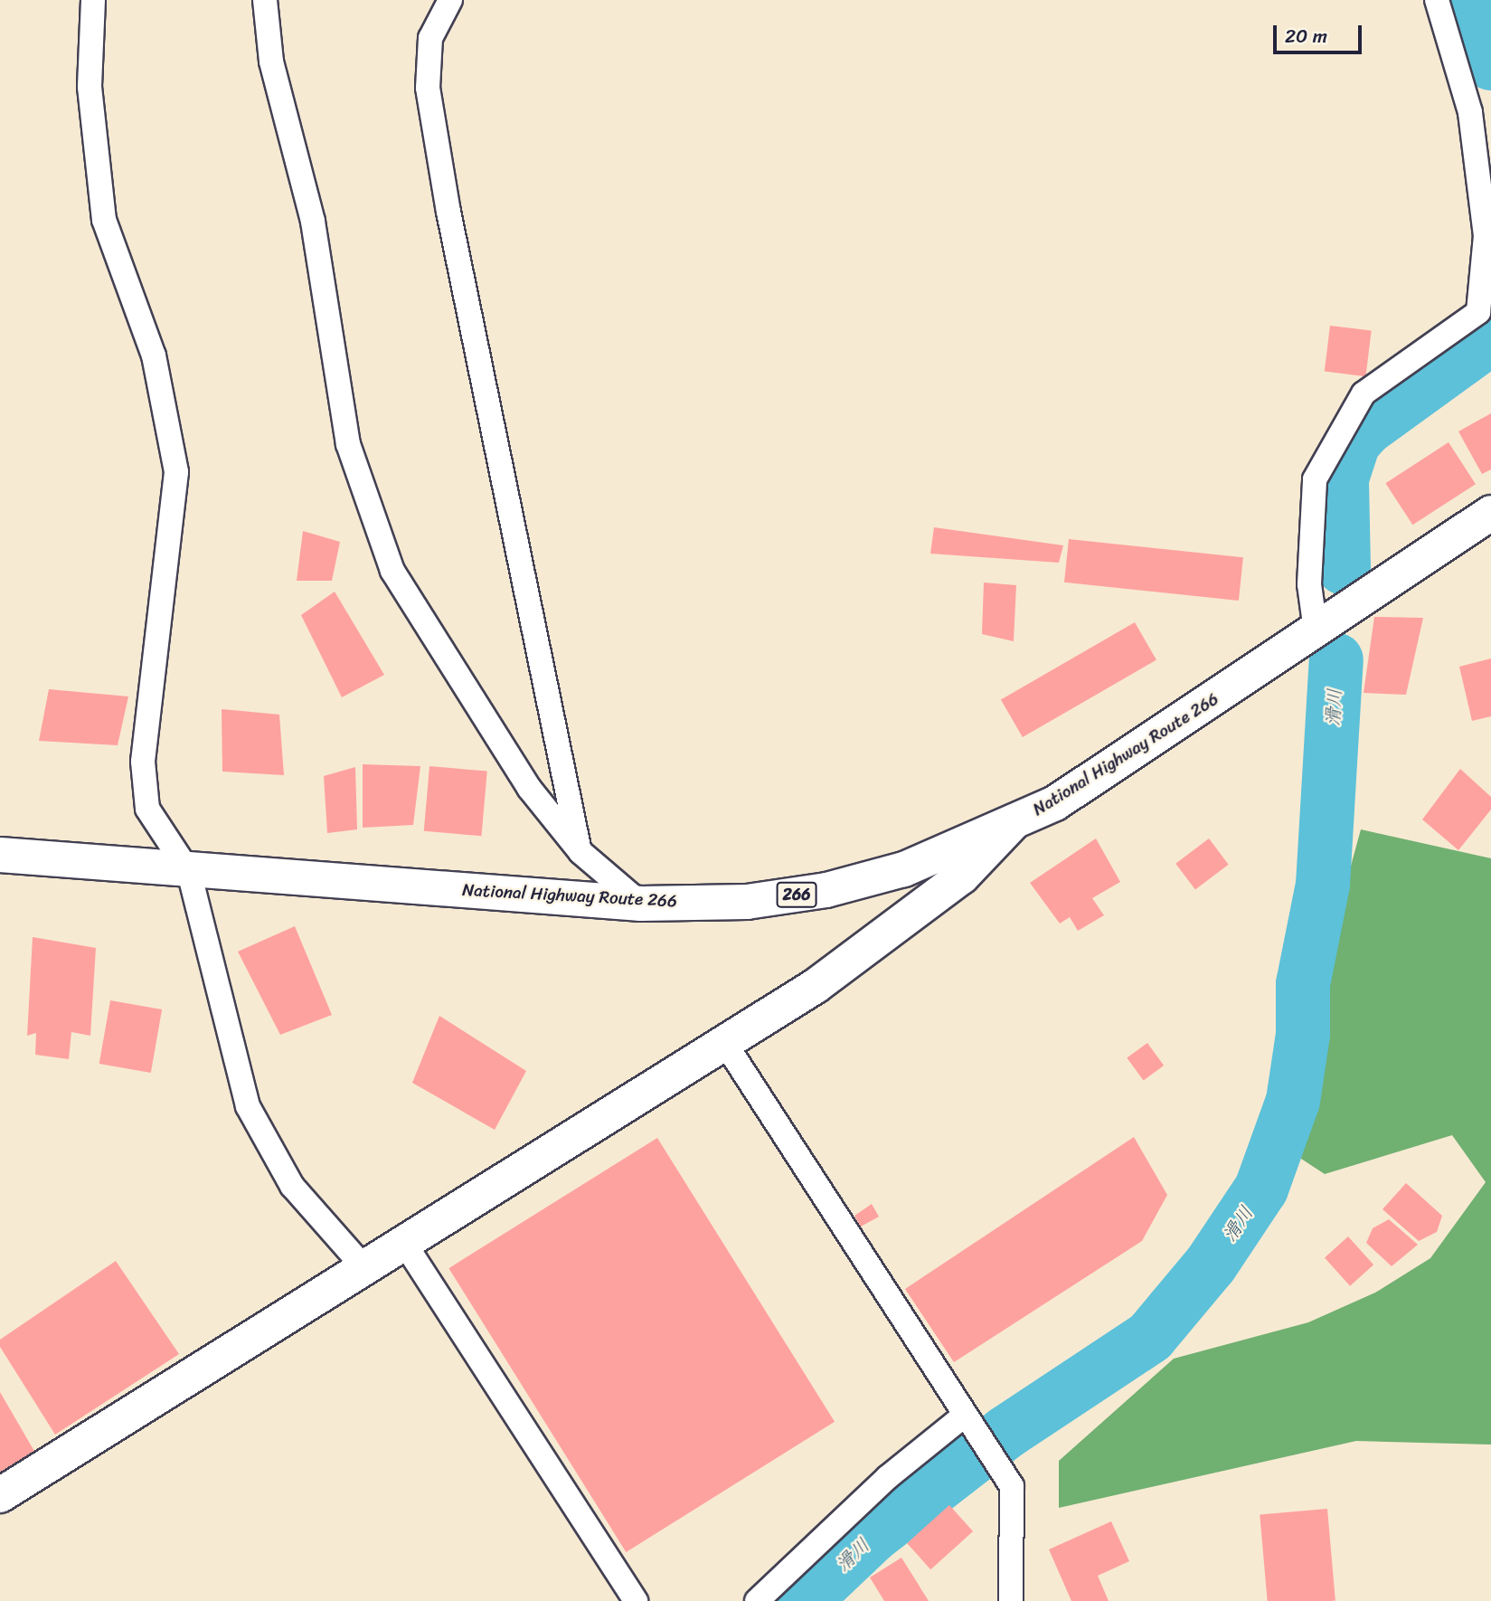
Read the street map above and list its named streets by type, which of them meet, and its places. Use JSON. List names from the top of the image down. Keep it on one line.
{"streets":{"main road":["National Highway Route 266","266"]},"water":["滑川"],"scale_bar":"20 m"}
